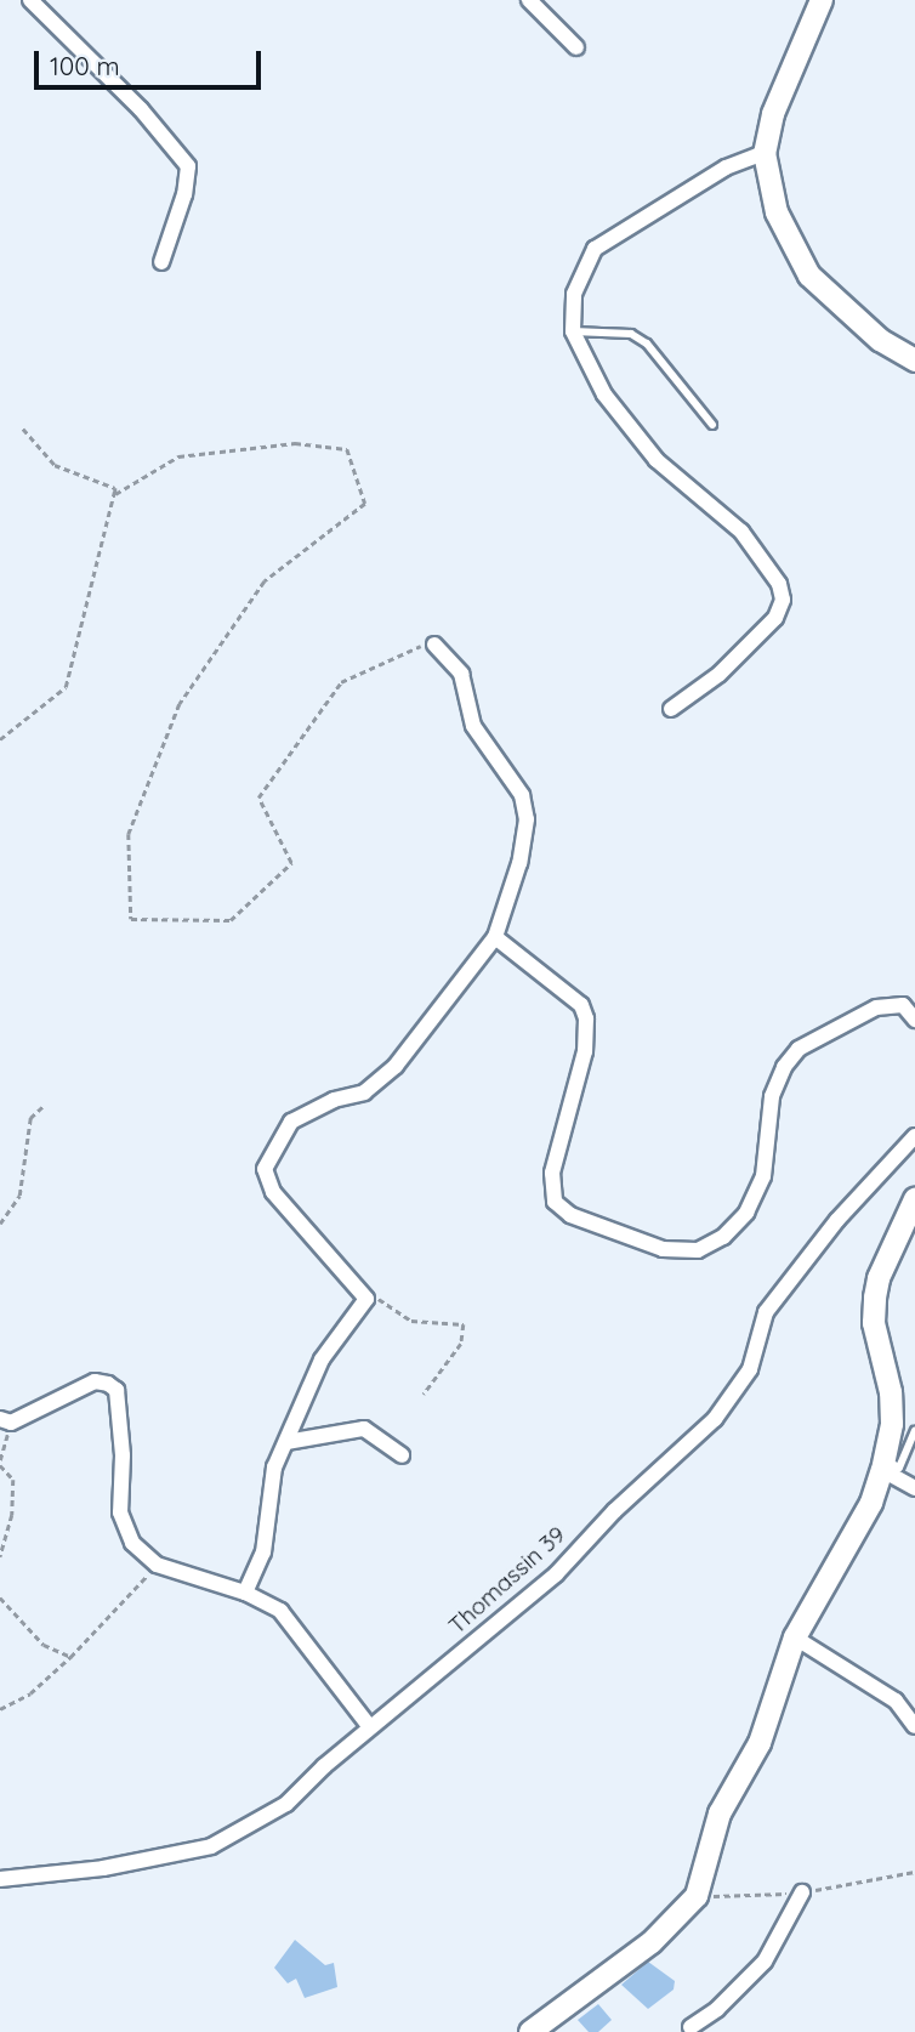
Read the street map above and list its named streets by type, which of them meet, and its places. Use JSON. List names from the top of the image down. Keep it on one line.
{"streets":{"street":["Thomassin 39"]},"scale_bar":"100 m"}
